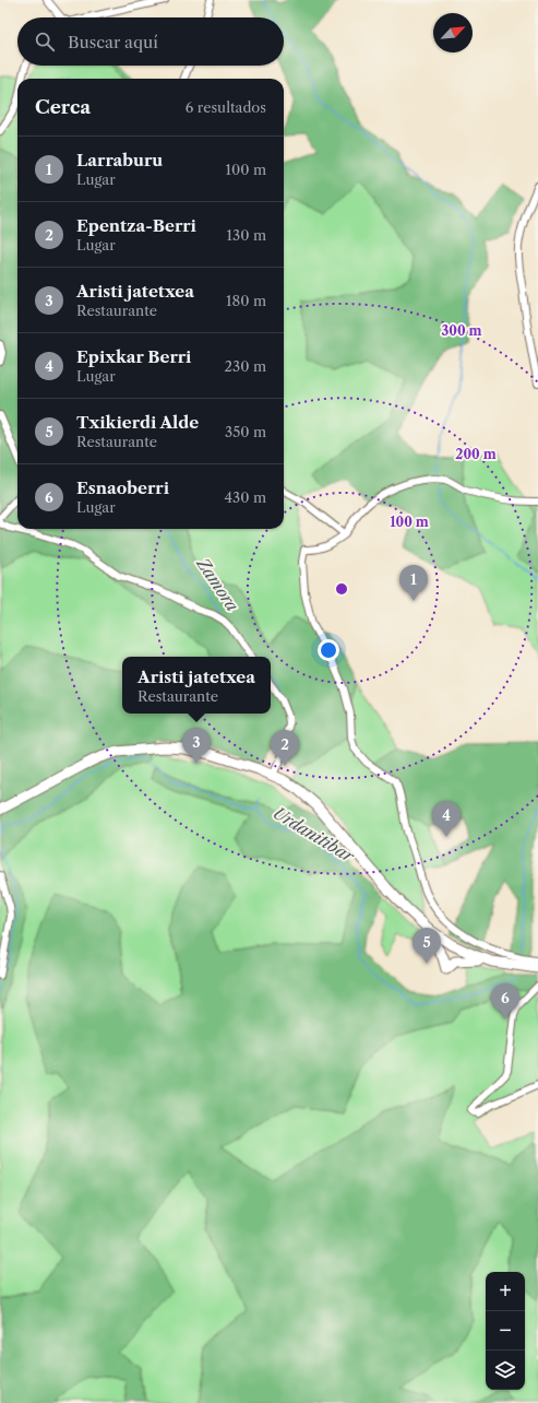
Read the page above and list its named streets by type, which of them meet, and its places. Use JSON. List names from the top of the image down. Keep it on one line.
{"water":["Zamora","Urdanitibar"],"north":"top right","page":{"search":"Buscar aquí","heading":["Cerca","6 resultados"],"list":[{"mark":"1","name":"Larraburu","note":"Lugar","value":"100 m"},{"mark":"2","name":"Epentza-Berri","note":"Lugar","value":"130 m"},{"mark":"3","name":"Aristi jatetxea","note":"Restaurante","value":"180 m"},{"mark":"4","name":"Epixkar Berri","note":"Lugar","value":"230 m"},{"mark":"5","name":"Txikierdi Alde","note":"Restaurante","value":"350 m"},{"mark":"6","name":"Esnaoberri","note":"Lugar","value":"430 m"}],"pins":["1","3","2","4","5","6"],"popup":["Aristi jatetxea","Restaurante"],"map_buttons":["+","−"]},"rings":["300 m","200 m","100 m"]}
